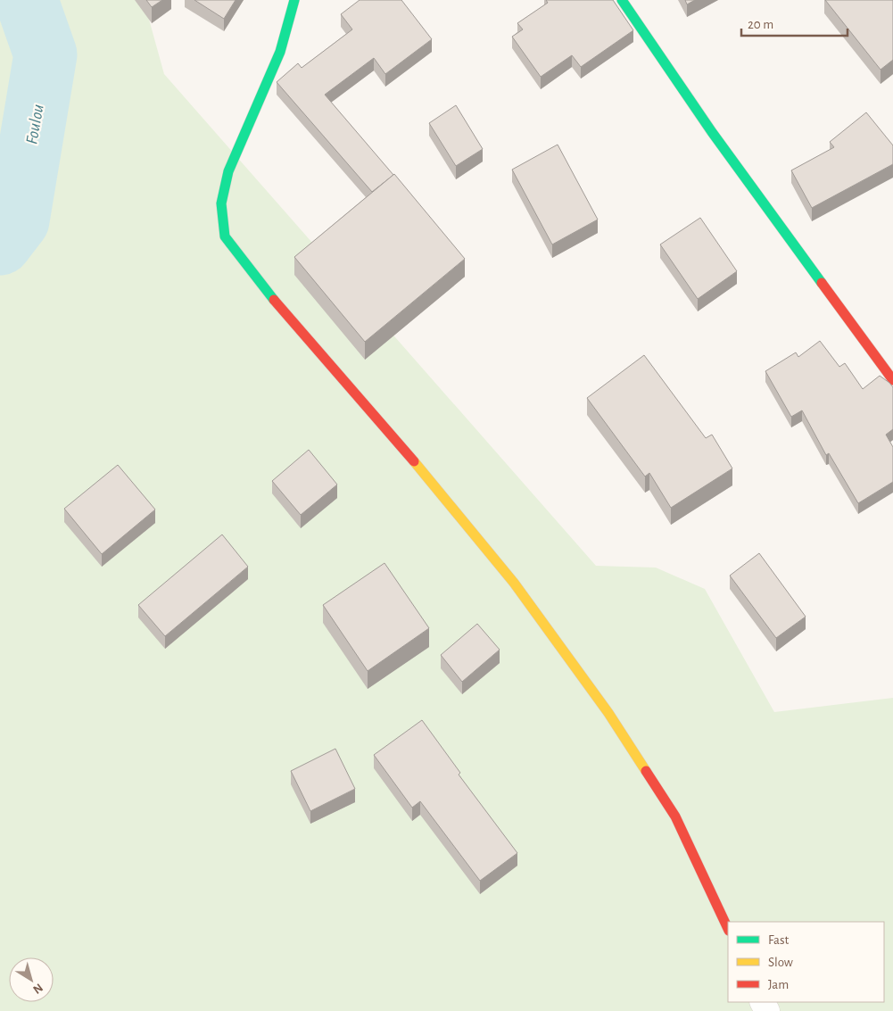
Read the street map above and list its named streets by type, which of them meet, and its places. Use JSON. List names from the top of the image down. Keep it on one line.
{"water":["Foulou"],"legend":["Fast","Slow","Jam"],"scale_bar":"20 m","north":"bottom right"}
